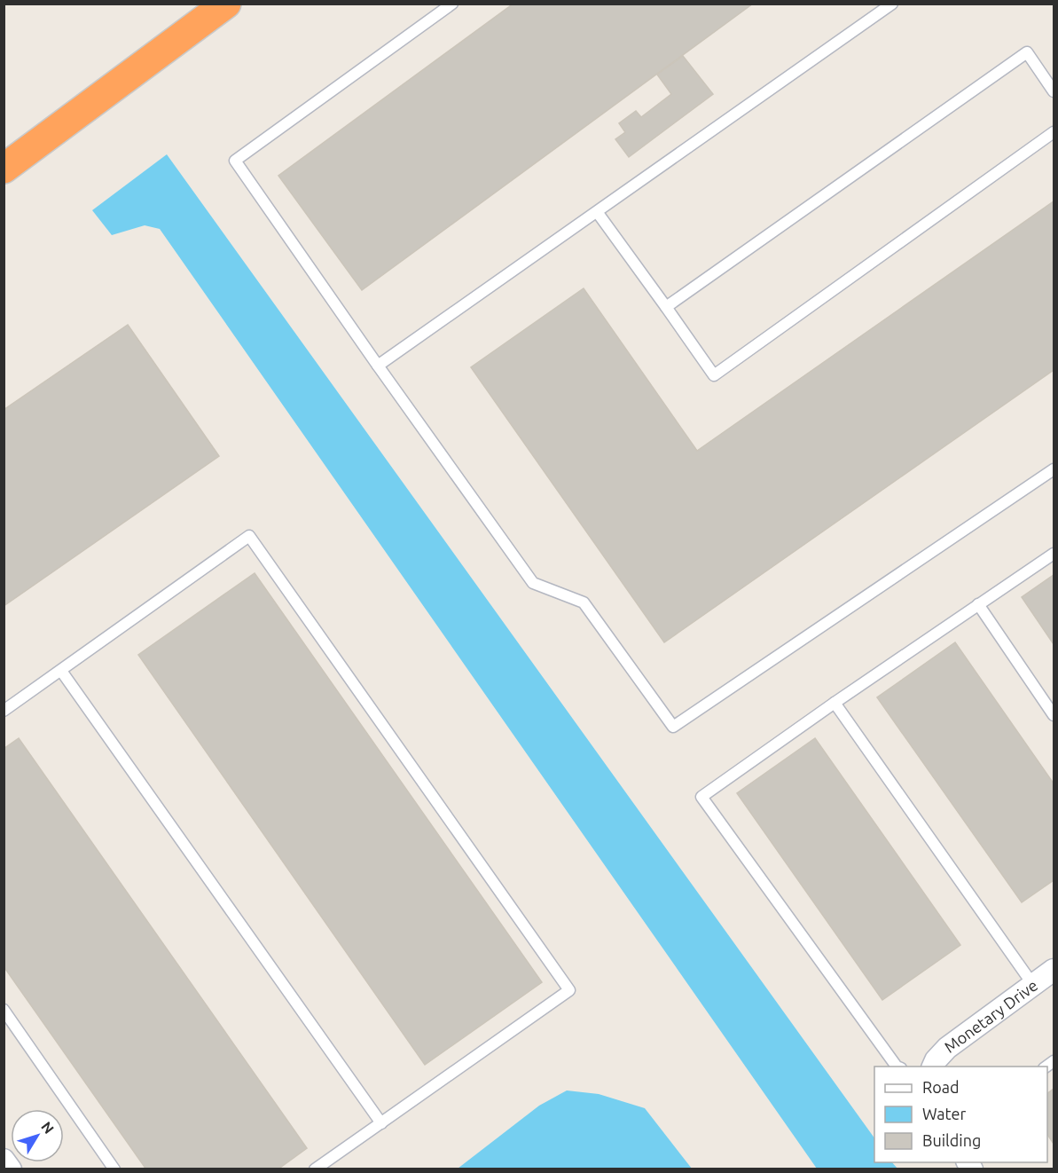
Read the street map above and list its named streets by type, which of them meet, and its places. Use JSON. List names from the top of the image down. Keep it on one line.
{"streets":{"street":["Monetary Drive"]},"legend":["Road","Water","Building"],"north":"top right"}
